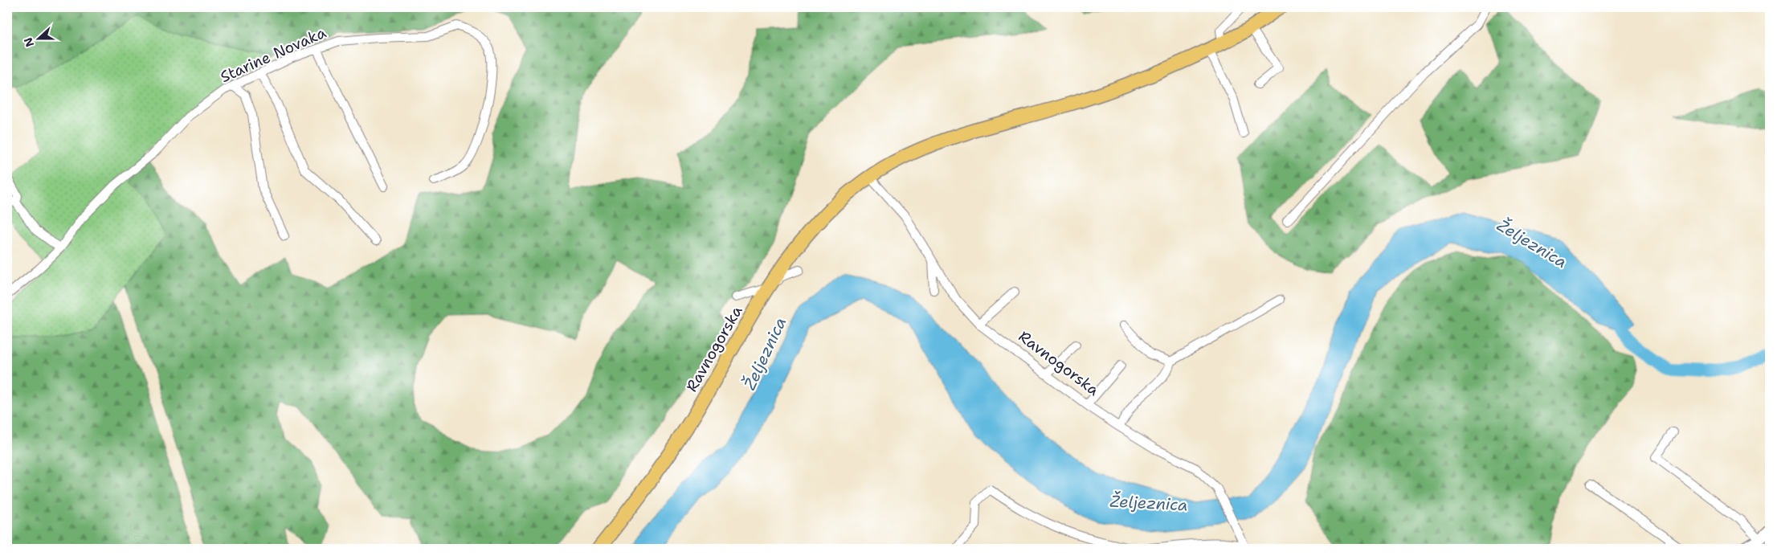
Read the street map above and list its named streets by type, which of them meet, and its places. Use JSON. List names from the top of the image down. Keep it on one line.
{"streets":{"main road":["Ravnogorska"],"street":["Starine Novaka"]},"water":["Željeznica"],"north":"left"}
